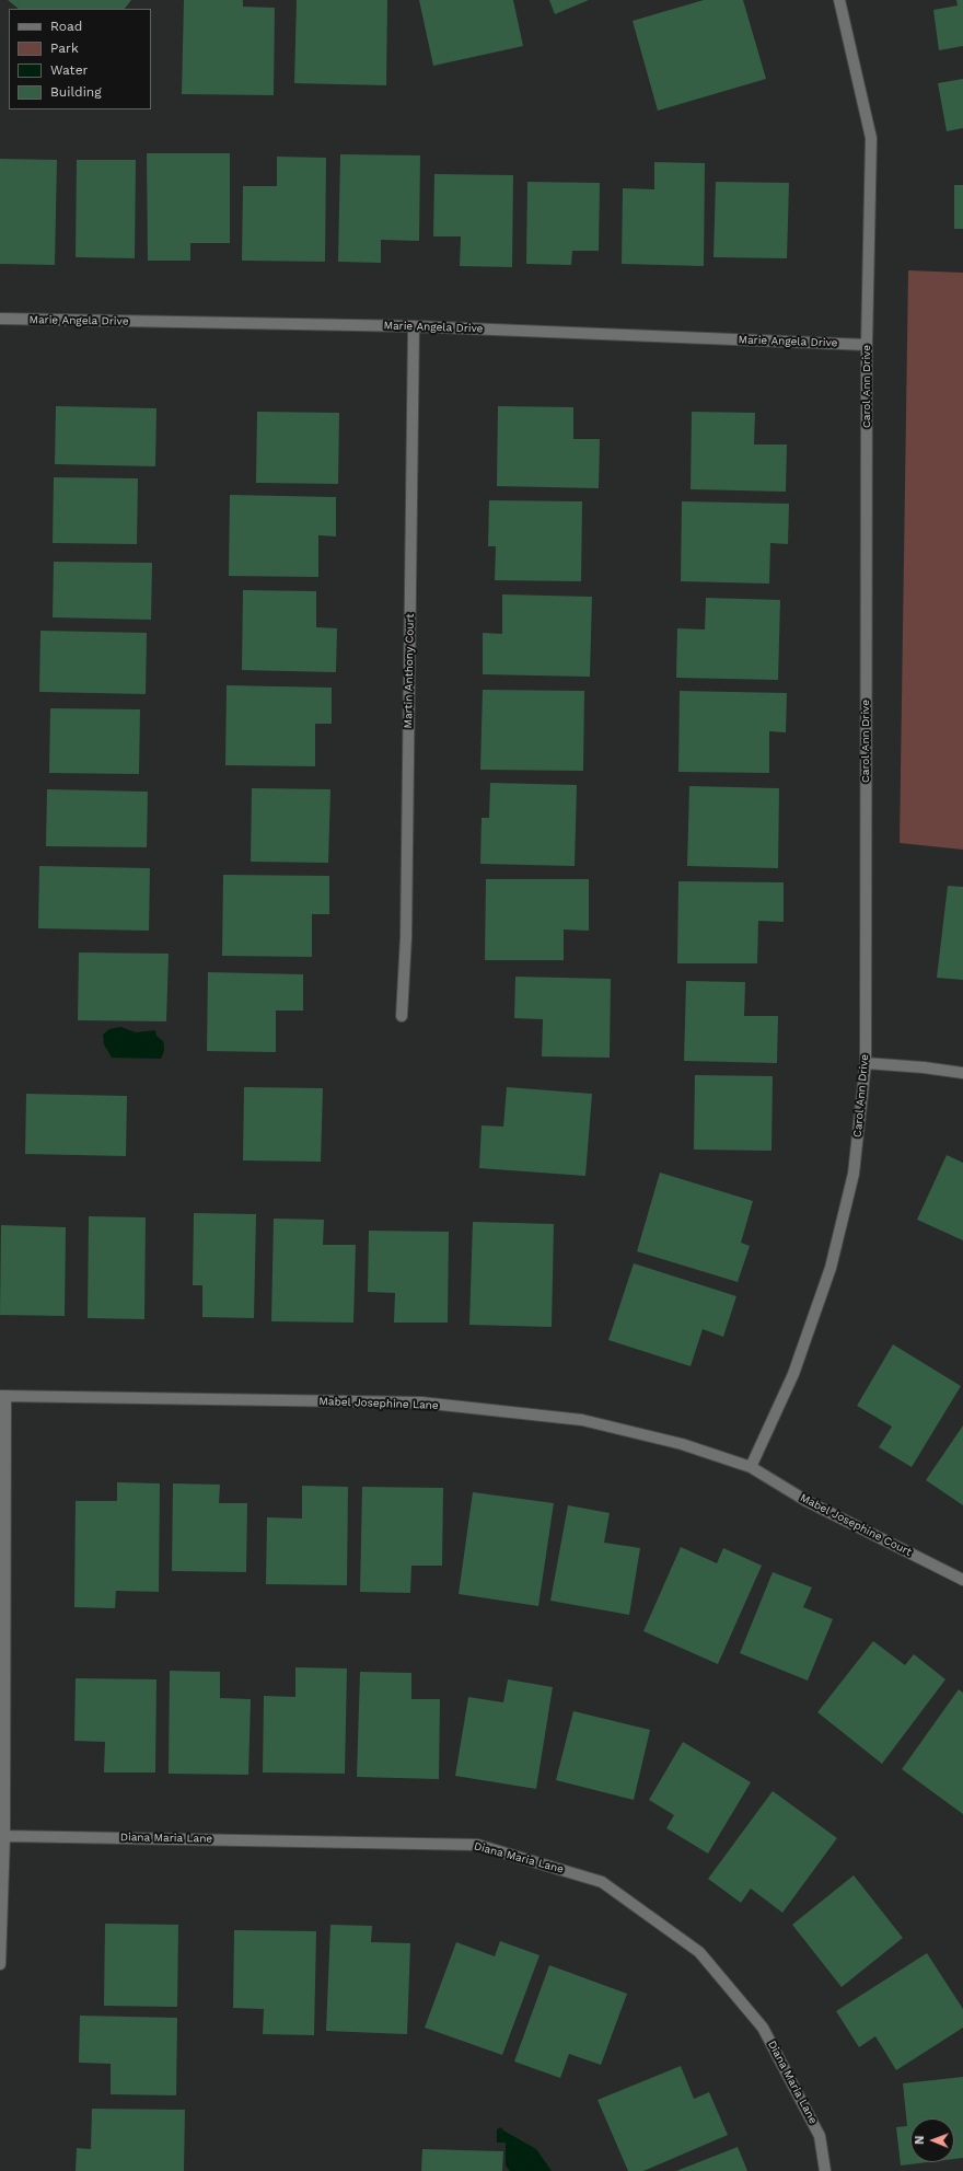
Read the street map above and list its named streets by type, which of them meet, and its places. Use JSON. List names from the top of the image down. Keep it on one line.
{"streets":{"street":["Marie Angela Drive","Carol Ann Drive","Martin Anthony Court","Mabel Josephine Lane","Mabel Josephine Court","Diana Maria Lane"]},"crossings":[["Marie Angela Drive","Carol Ann Drive"],["Marie Angela Drive","Martin Anthony Court"],["Carol Ann Drive","Mabel Josephine Lane"],["Carol Ann Drive","Mabel Josephine Court"],["Mabel Josephine Lane","Mabel Josephine Court"]],"legend":["Road","Park","Water","Building"],"north":"left"}
